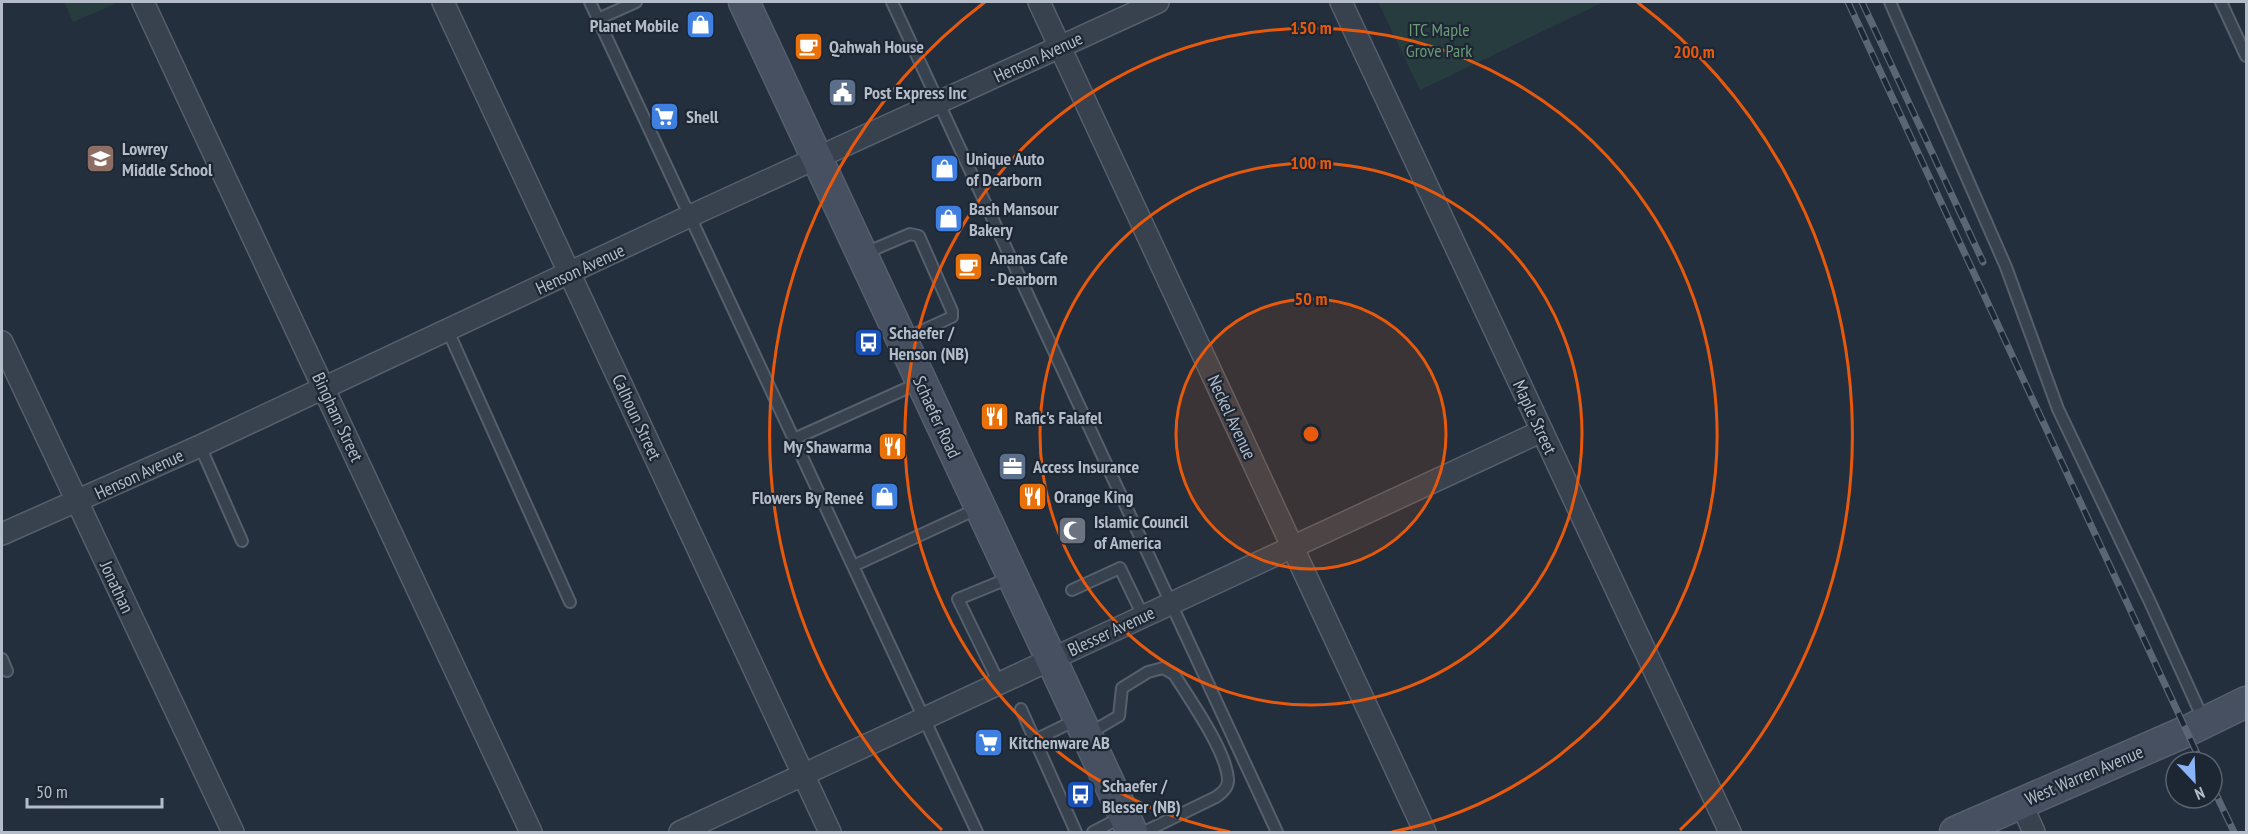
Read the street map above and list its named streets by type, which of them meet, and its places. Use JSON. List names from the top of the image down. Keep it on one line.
{"streets":{"main road":["Schaefer Road","West Warren Avenue"],"street":["Henson Avenue","Bingham Street","Calhoun Street","Neckel Avenue","Maple Street","Jonathan","Blesser Avenue"]},"crossings":[["Henson Avenue","Bingham Street"],["Henson Avenue","Calhoun Street"],["Henson Avenue","Schaefer Road"],["Henson Avenue","Neckel Avenue"],["Henson Avenue","Jonathan"],["Calhoun Street","Blesser Avenue"],["Schaefer Road","Blesser Avenue"],["Neckel Avenue","Blesser Avenue"],["Maple Street","Blesser Avenue"]],"parks":["ITC Maple Grove Park"],"places":{"shop":["Planet Mobile","Unique Auto of Dearborn","Bash Mansour Bakery","Flowers By Reneé"],"cafe":["Qahwah House","Ananas Cafe - Dearborn"],"public building":["Post Express Inc"],"supermarket":["Shell","Kitchenware AB"],"school or university":["Lowrey Middle School"],"bus stop":["Schaefer / Henson (NB)","Schaefer / Blesser (NB)"],"restaurant":["Rafic's Falafel","My Shawarma","Orange King"],"office":["Access Insurance"],"mosque":["Islamic Council of America"]},"scale_bar":"50 m","north":"bottom right","rings":["150 m","200 m","100 m","50 m"]}
